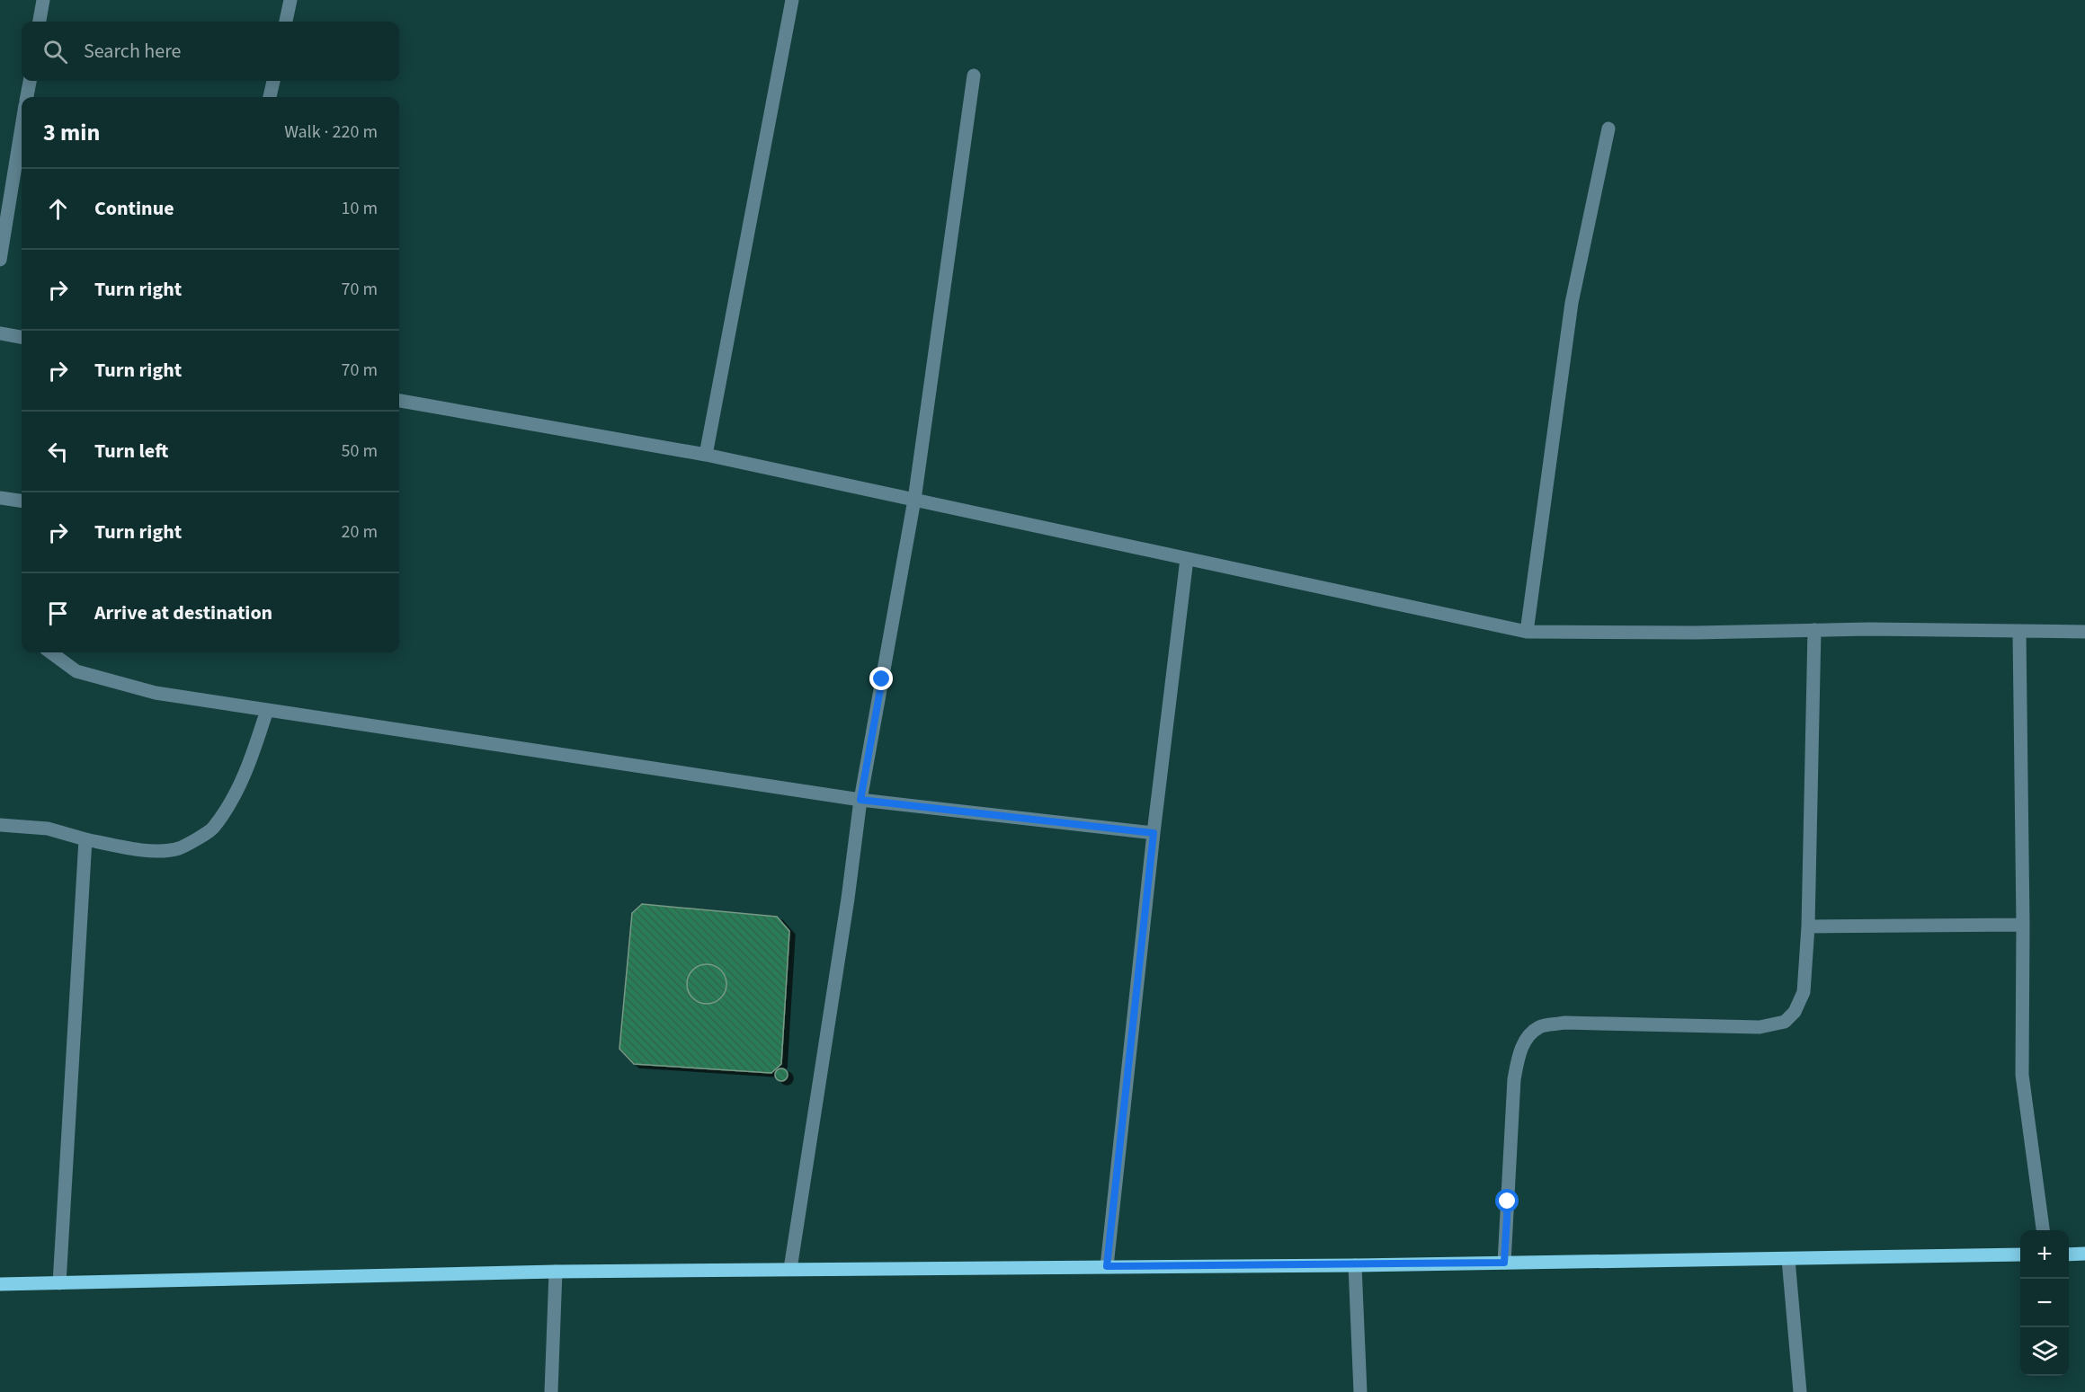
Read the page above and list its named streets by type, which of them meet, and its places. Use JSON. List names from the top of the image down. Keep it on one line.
{"page":{"search":"Search here","heading":["3 min","Walk · 220 m"],"list":[["Continue","10 m"],["Turn right","70 m"],["Turn right","70 m"],["Turn left","50 m"],["Turn right","20 m"],"Arrive at destination"],"map_buttons":["+","−"]}}
